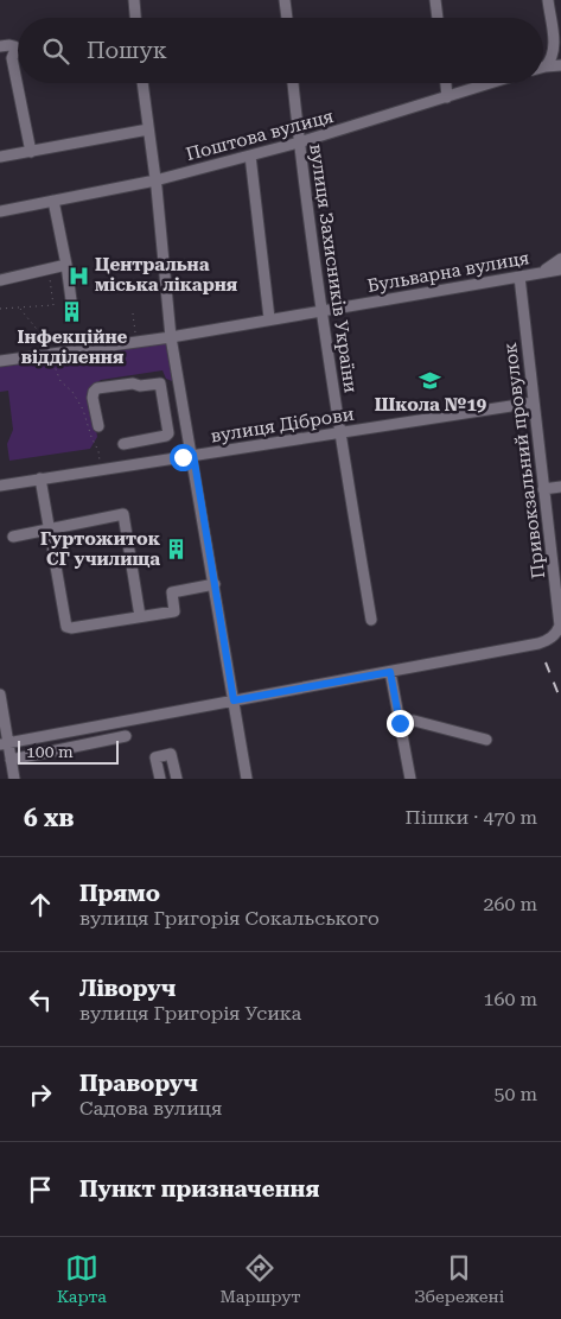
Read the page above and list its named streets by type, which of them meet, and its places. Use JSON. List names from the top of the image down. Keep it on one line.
{"streets":{"street":["Поштова вулиця","вулиця Захисників України","Бульварна вулиця","вулиця Діброви","Привокзальний провулок"]},"crossings":[["Поштова вулиця","вулиця Захисників України"],["вулиця Захисників України","Бульварна вулиця"],["вулиця Захисників України","вулиця Діброви"],["Бульварна вулиця","Привокзальний провулок"],["вулиця Діброви","Привокзальний провулок"]],"places":{"hospital":["Центральна міська лікарня"],"building":["Інфекційне відділення","Гуртожиток СГ училища"],"school or university":["Школа №19"]},"scale_bar":"100 m","page":{"search":"Пошук","scale":"100 m","heading":["6 хв","Пішки · 470 m"],"list":[["Прямо","вулиця Григорія Сокальського","260 m"],["Ліворуч","вулиця Григорія Усика","160 m"],["Праворуч","Садова вулиця","50 m"],"Пункт призначення"],"nav":["Карта","Маршрут","Збережені"]}}
